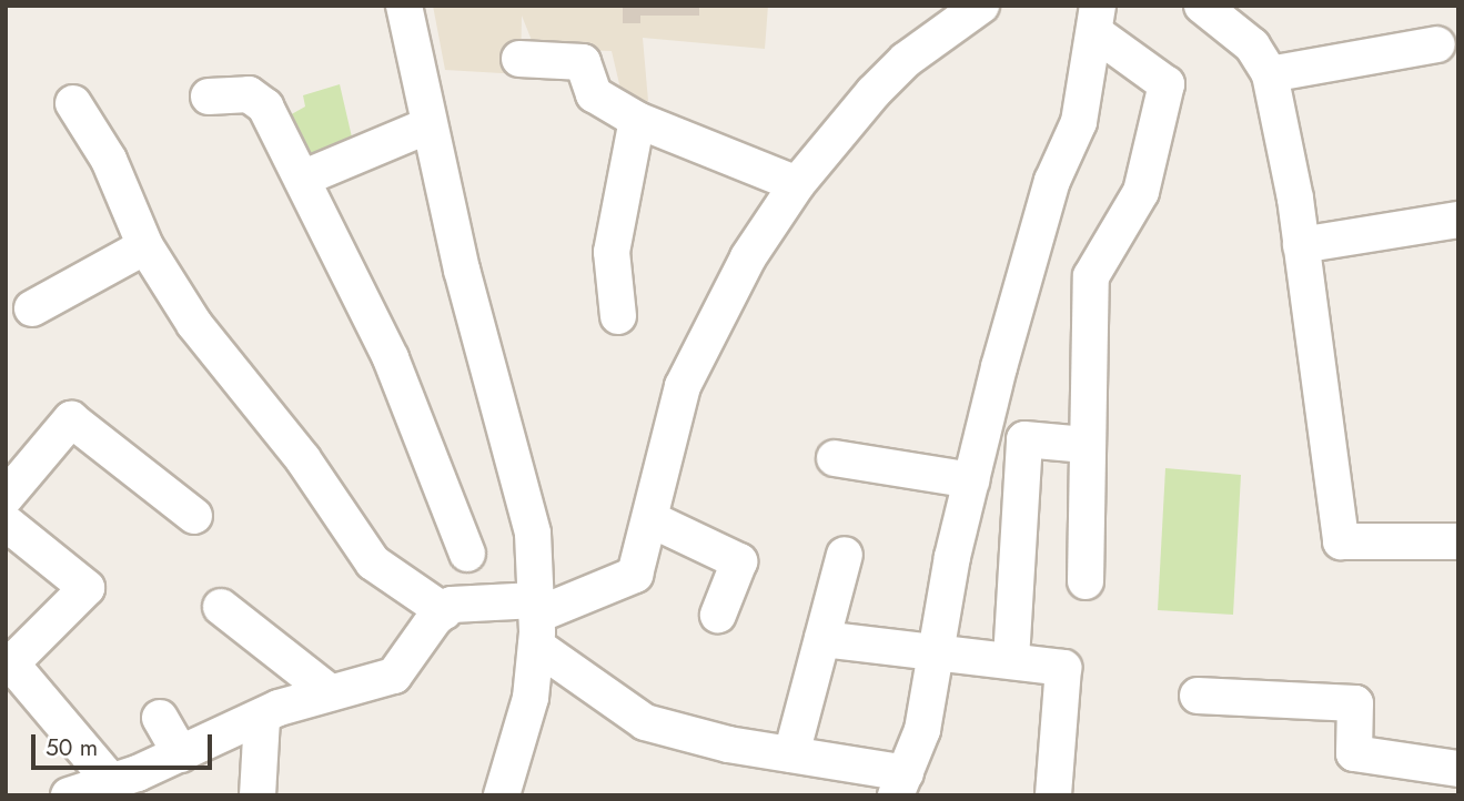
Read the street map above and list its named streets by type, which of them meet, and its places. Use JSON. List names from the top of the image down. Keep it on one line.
{"scale_bar":"50 m"}
